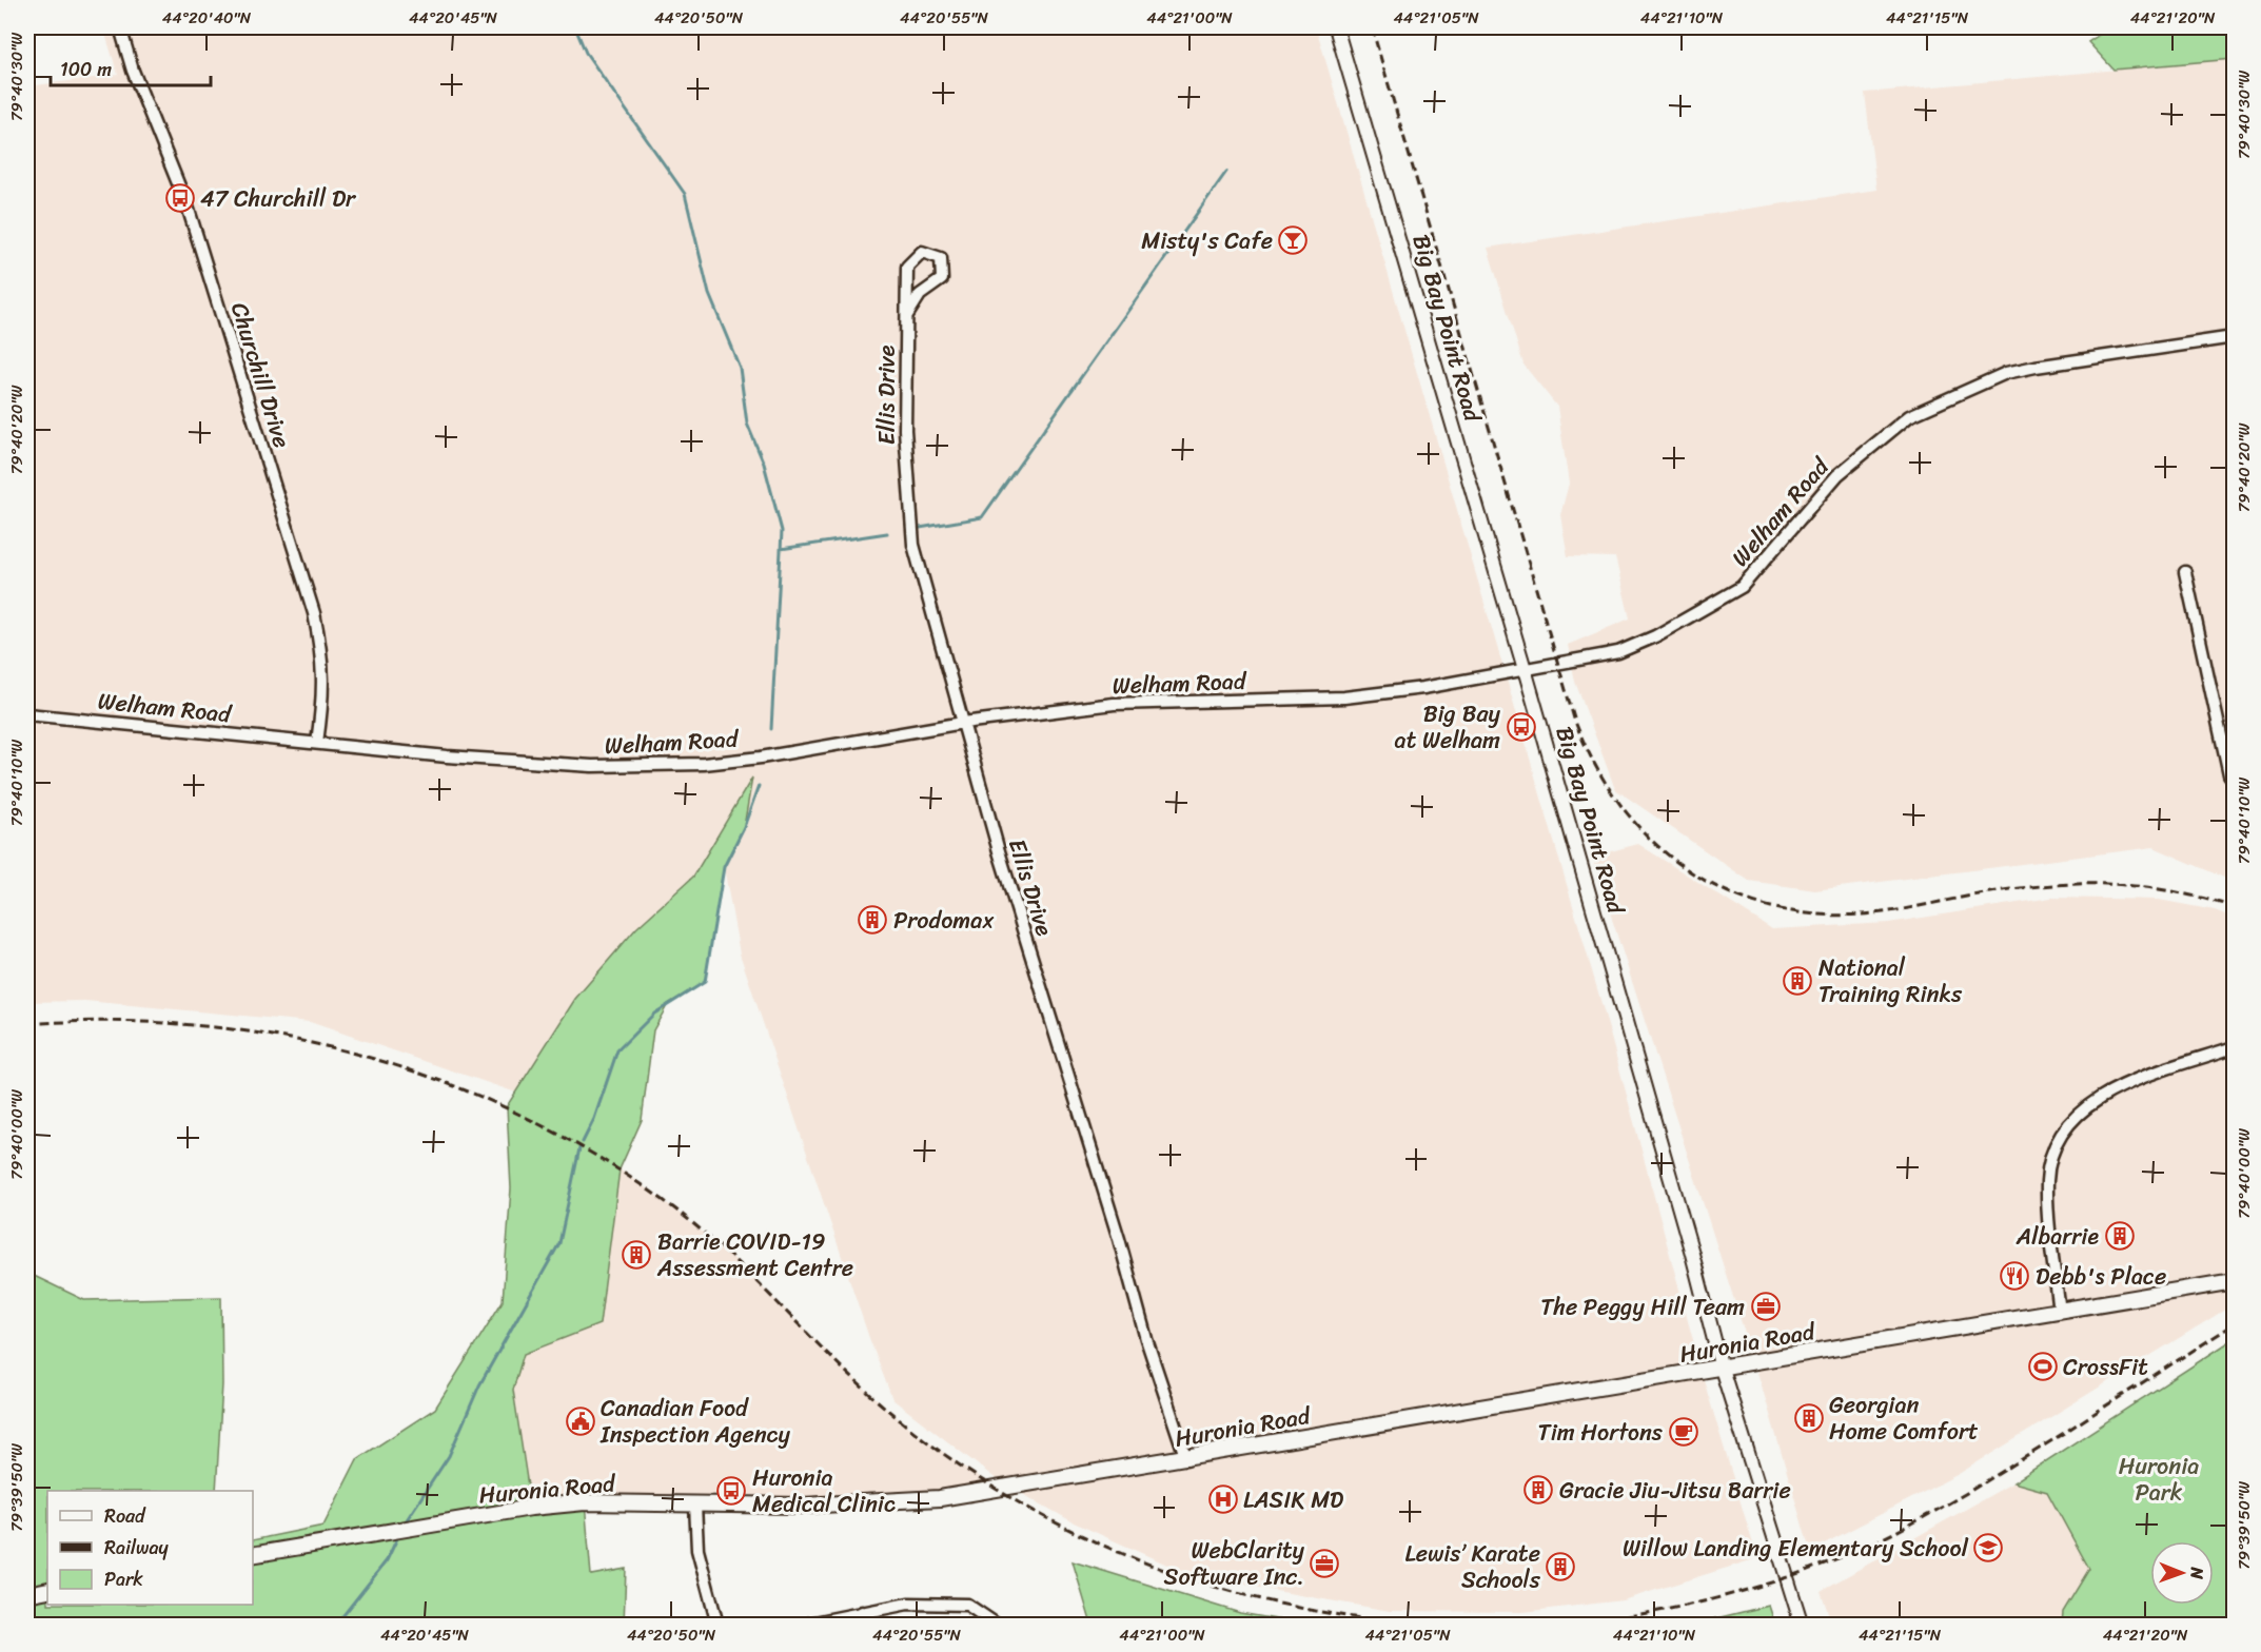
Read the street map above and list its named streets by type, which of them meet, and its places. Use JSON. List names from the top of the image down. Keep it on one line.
{"streets":{"main road":["Huronia Road"],"street":["Big Bay Point Road","Churchill Drive","Ellis Drive","Welham Road"]},"crossings":[["Big Bay Point Road","Welham Road"],["Big Bay Point Road","Huronia Road"],["Churchill Drive","Welham Road"],["Ellis Drive","Welham Road"],["Ellis Drive","Huronia Road"]],"parks":["Huronia Park"],"places":{"bus stop":["47 Churchill Dr","Big Bay at Welham","Huronia Medical Clinic"],"bar":["Misty's Cafe"],"building":["Prodomax","National Training Rinks","Albarrie","Barrie COVID-19 Assessment Centre","Georgian Home Comfort","Gracie Jiu-Jitsu Barrie","Lewis’ Karate Schools"],"restaurant":["Debb's Place"],"office":["The Peggy Hill Team","WebClarity Software Inc."],"sports":["CrossFit"],"public building":["Canadian Food Inspection Agency"],"cafe":["Tim Hortons"],"hospital":["LASIK MD"],"school or university":["Willow Landing Elementary School"]},"legend":["Road","Railway","Park"],"scale_bar":"100 m","north":"right","coordinates":["44°20'40\"N","44°20'45\"N","44°20'50\"N","44°20'55\"N","44°21'00\"N","44°21'05\"N","44°21'10\"N","44°21'15\"N","44°21'20\"N","79°40'30\"W","79°40'20\"W","79°40'10\"W","79°40'00\"W","79°39'50\"W"]}
